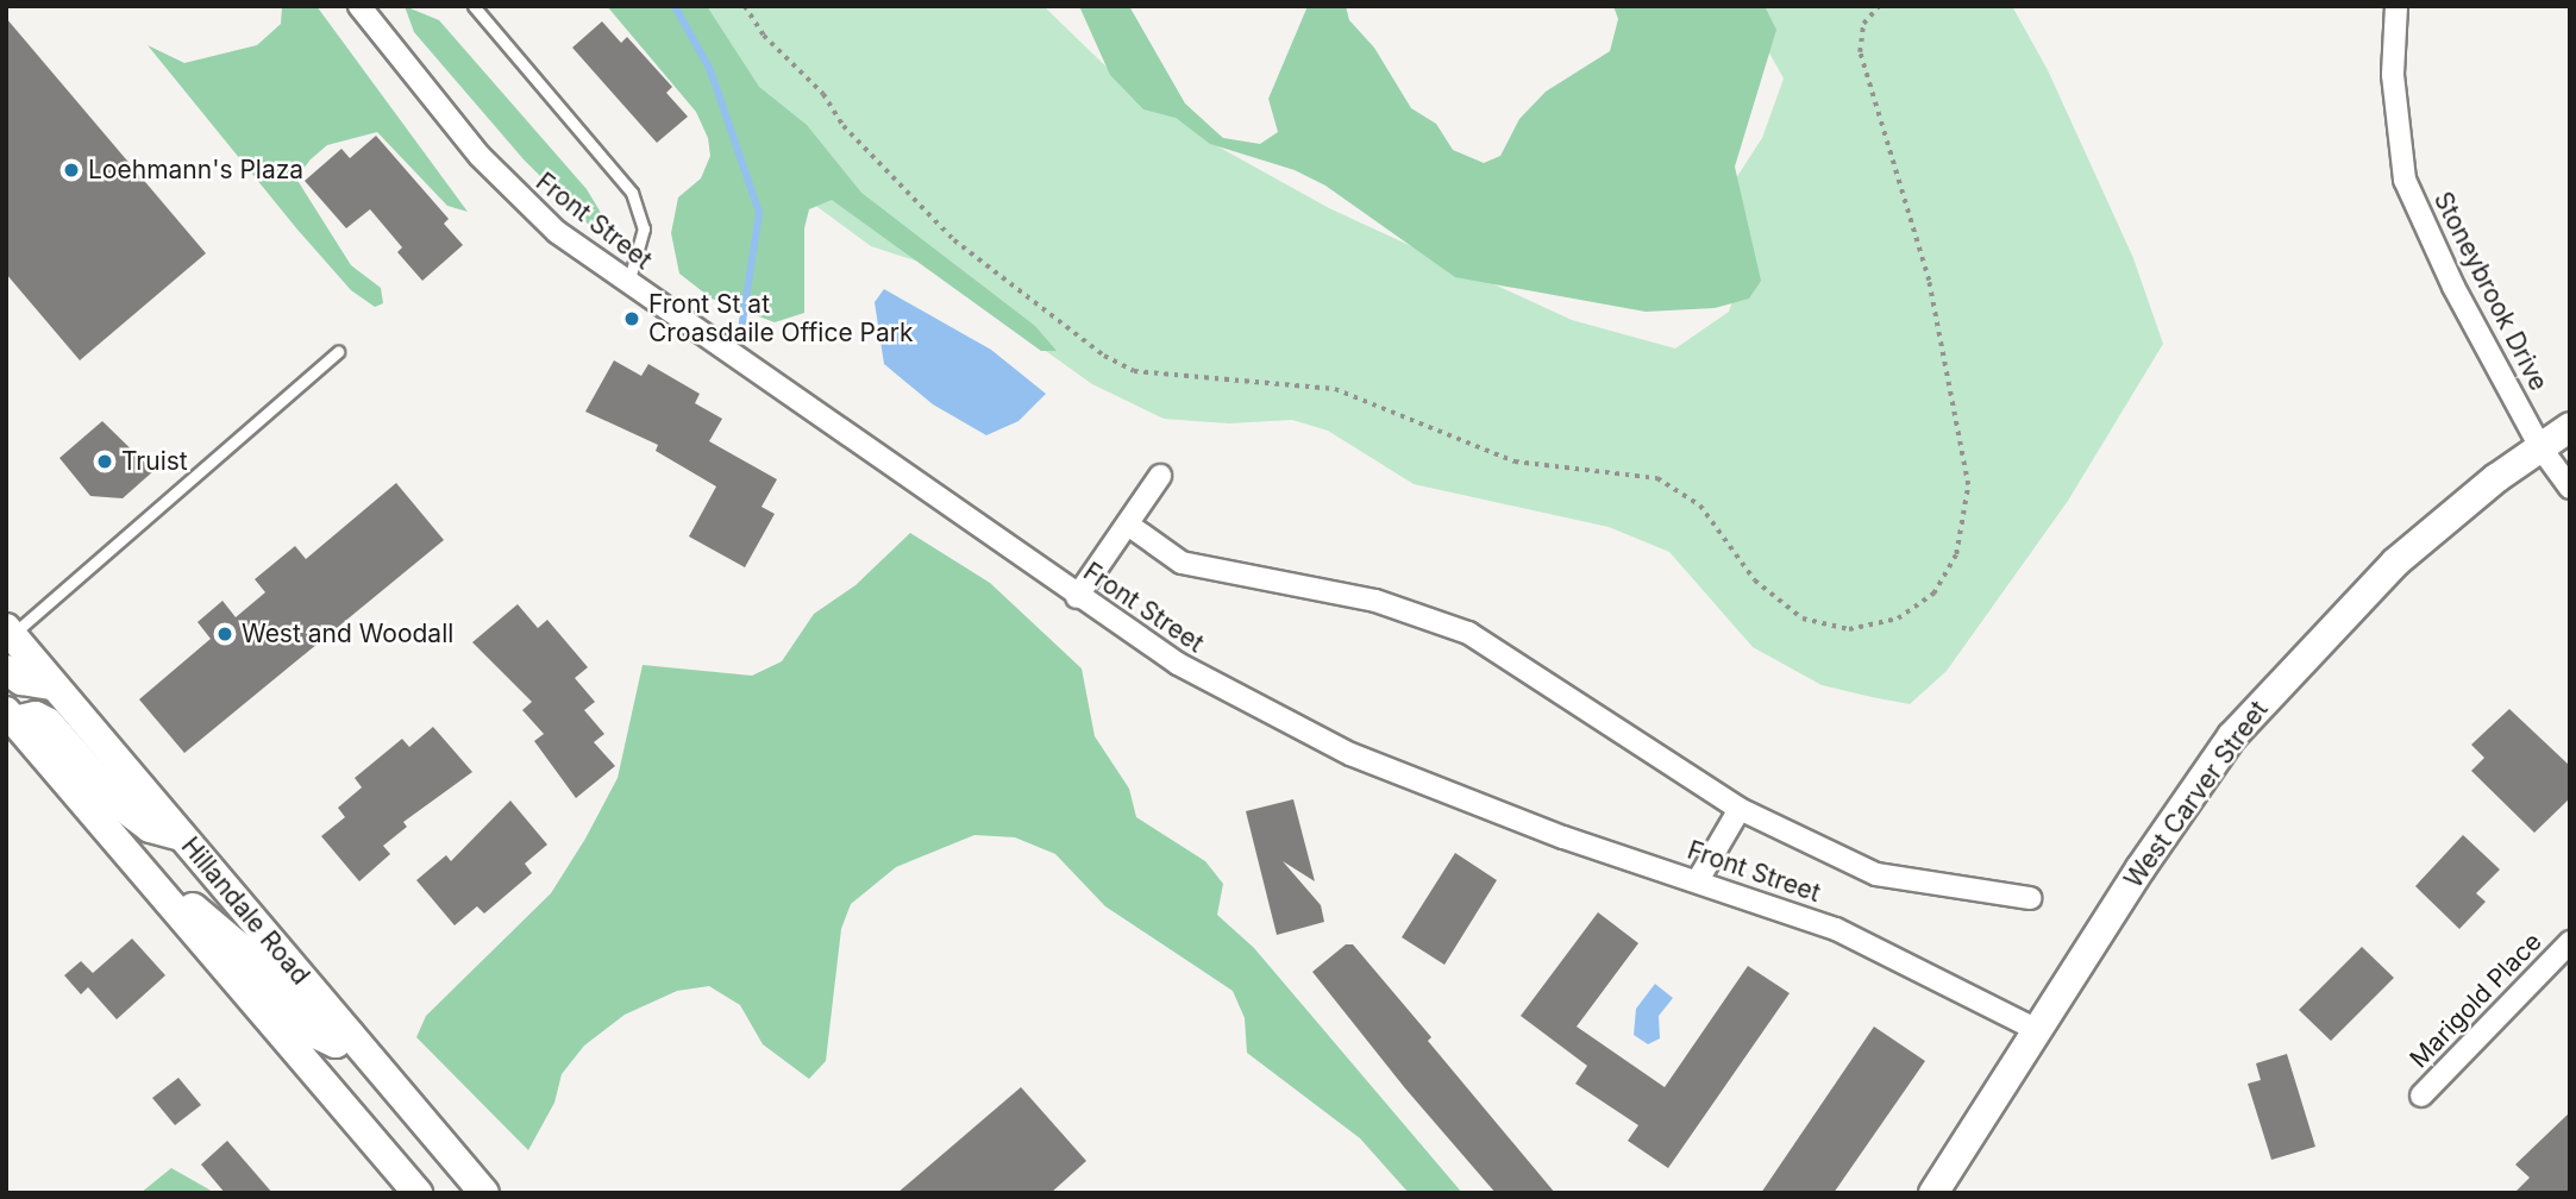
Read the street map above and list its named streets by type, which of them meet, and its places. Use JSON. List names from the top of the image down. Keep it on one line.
{"streets":{"street":["Front Street","Stoneybrook Drive","West Carver Street","Hillandale Road","Marigold Place"]},"crossings":[["Front Street","West Carver Street"],["Stoneybrook Drive","West Carver Street"]],"places":["Loehmann's Plaza","Front St at Croasdaile Office Park","Truist","West and Woodall"]}
